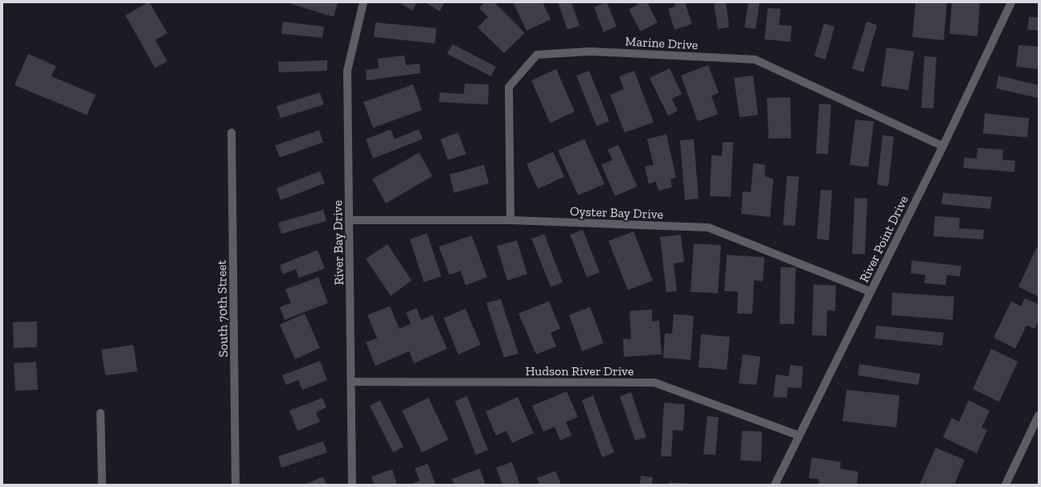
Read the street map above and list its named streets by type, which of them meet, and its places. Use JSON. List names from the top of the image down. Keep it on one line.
{"streets":{"street":["Marine Drive","Oyster Bay Drive","River Point Drive","River Bay Drive","South 70th Street","Hudson River Drive"]},"crossings":[["Marine Drive","Oyster Bay Drive"],["Marine Drive","River Point Drive"],["Oyster Bay Drive","River Point Drive"],["Oyster Bay Drive","River Bay Drive"],["River Point Drive","Hudson River Drive"],["River Bay Drive","Hudson River Drive"]]}
